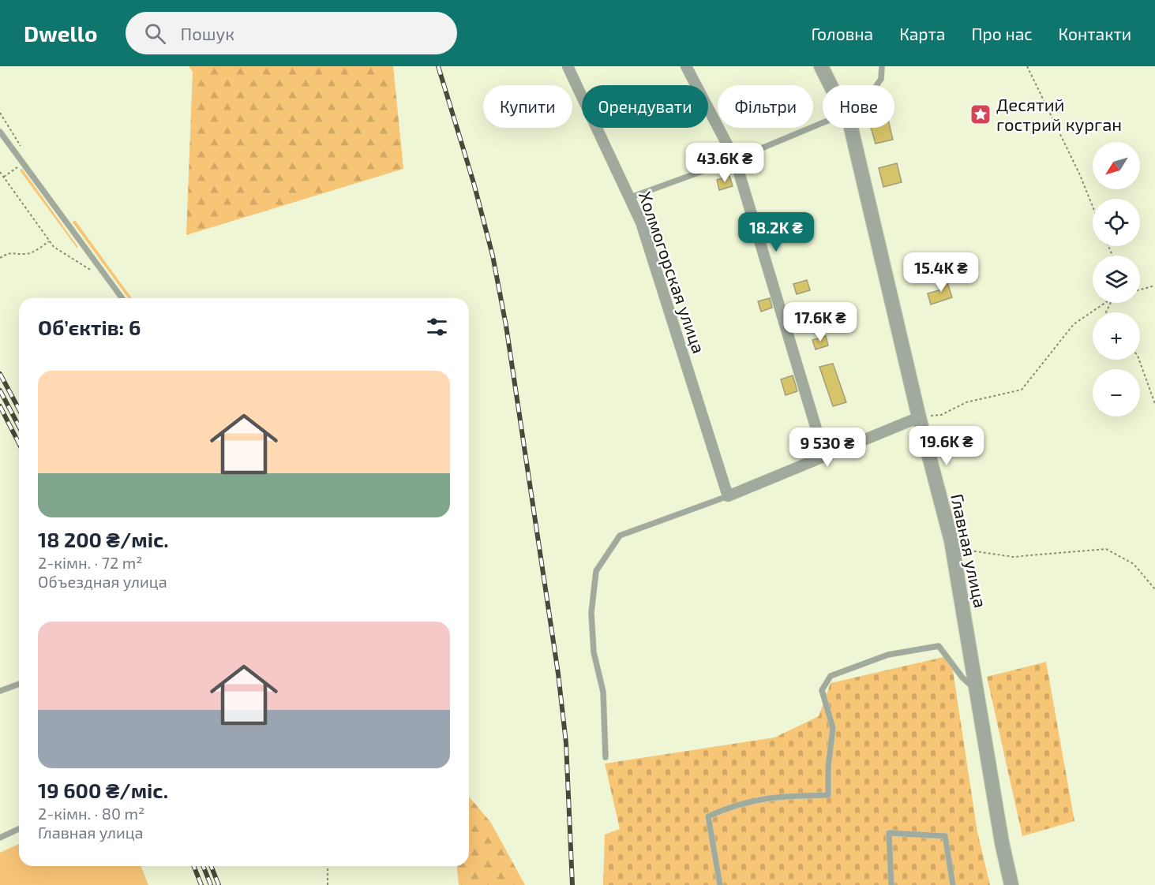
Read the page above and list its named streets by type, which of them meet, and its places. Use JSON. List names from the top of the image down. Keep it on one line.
{"streets":{"street":["Холмогорская улица","Главная улица"]},"places":{"place":["Десятий гострий курган"]},"north":"bottom left","page":{"header":"Dwello","search":"Пошук","nav":["Головна","Карта","Про нас","Контакти"],"chip":["Купити","Орендувати","Фільтри","Нове"],"map_buttons":["+","−"],"price":["43.6K ₴","18.2K ₴","15.4K ₴","17.6K ₴","19.6K ₴","9 530 ₴"],"heading":"Об’єктів: 6","list":[{"name":"18 200 ₴/міс.","note":"2-кімн. · 72 m² · Объездная улица"},{"name":"19 600 ₴/міс.","note":"2-кімн. · 80 m² · Главная улица"}]}}
